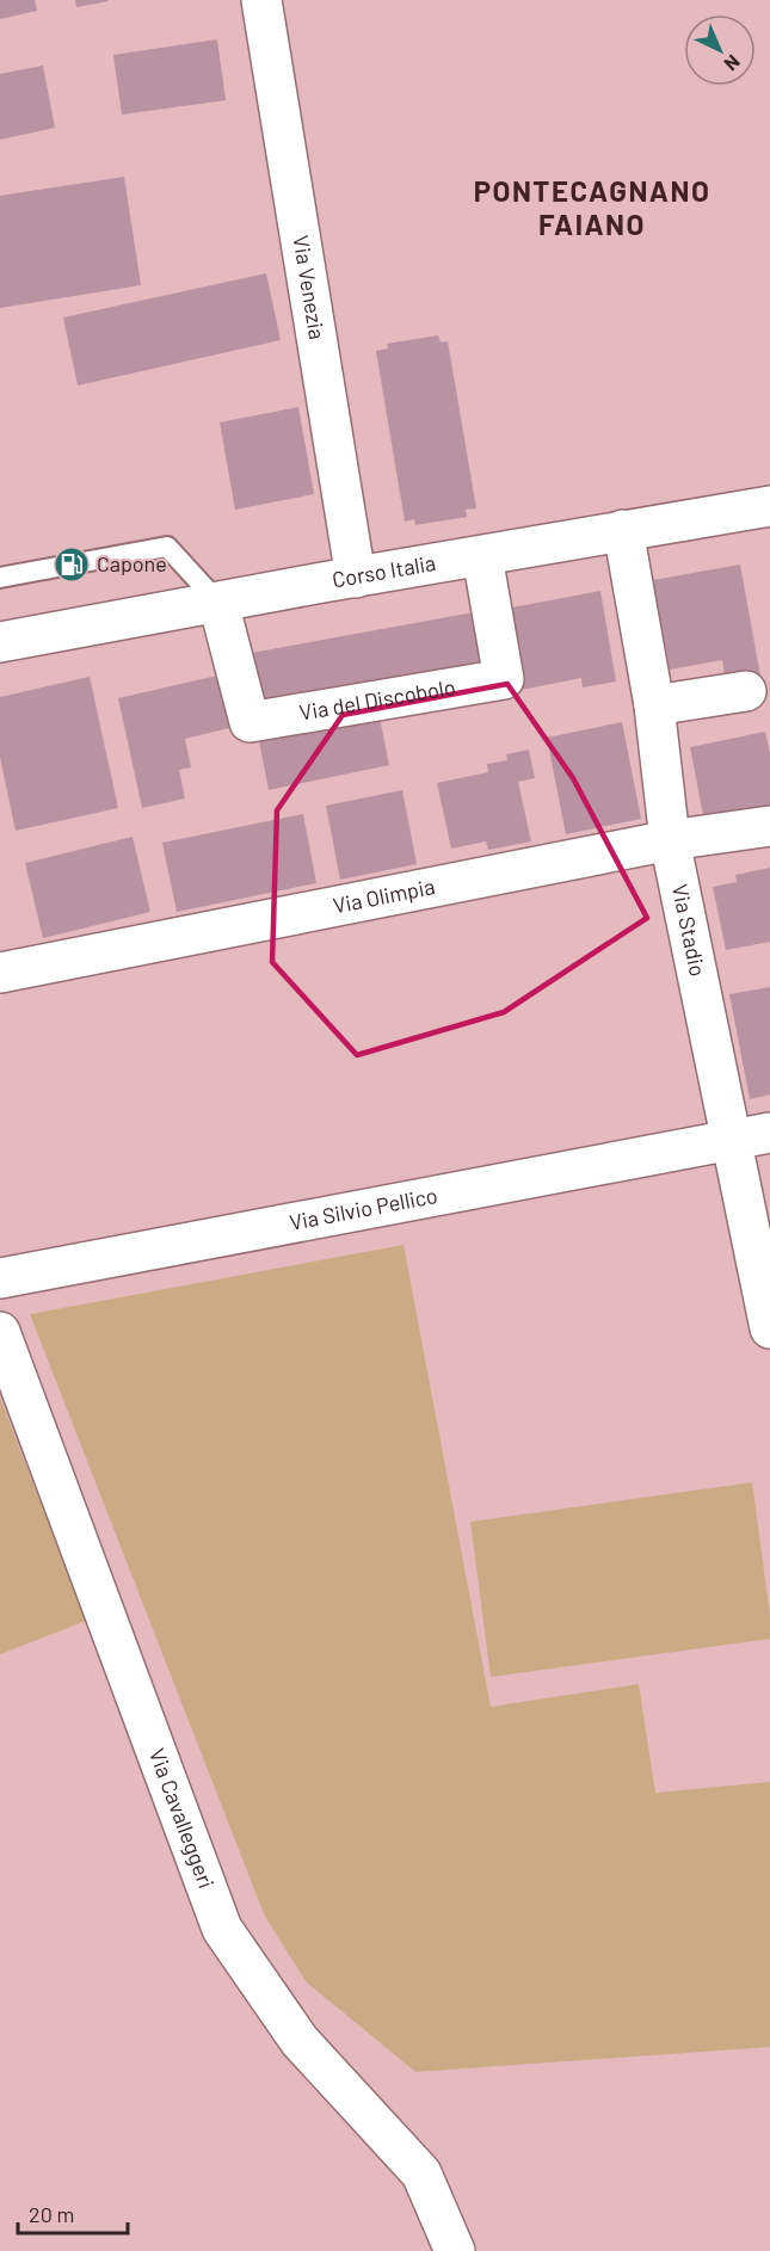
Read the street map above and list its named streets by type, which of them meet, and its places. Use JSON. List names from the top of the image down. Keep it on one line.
{"streets":{"street":["Via Venezia","Corso Italia","Via del Discobolo","Via Olimpia","Via Stadio","Via Silvio Pellico","Via Cavalleggeri"]},"crossings":[["Via Venezia","Corso Italia"],["Corso Italia","Via del Discobolo"],["Corso Italia","Via Stadio"],["Via Olimpia","Via Stadio"],["Via Stadio","Via Silvio Pellico"]],"districts":["PONTECAGNANO FAIANO"],"places":{"fuel station":["Capone"]},"scale_bar":"20 m","north":"bottom right"}
